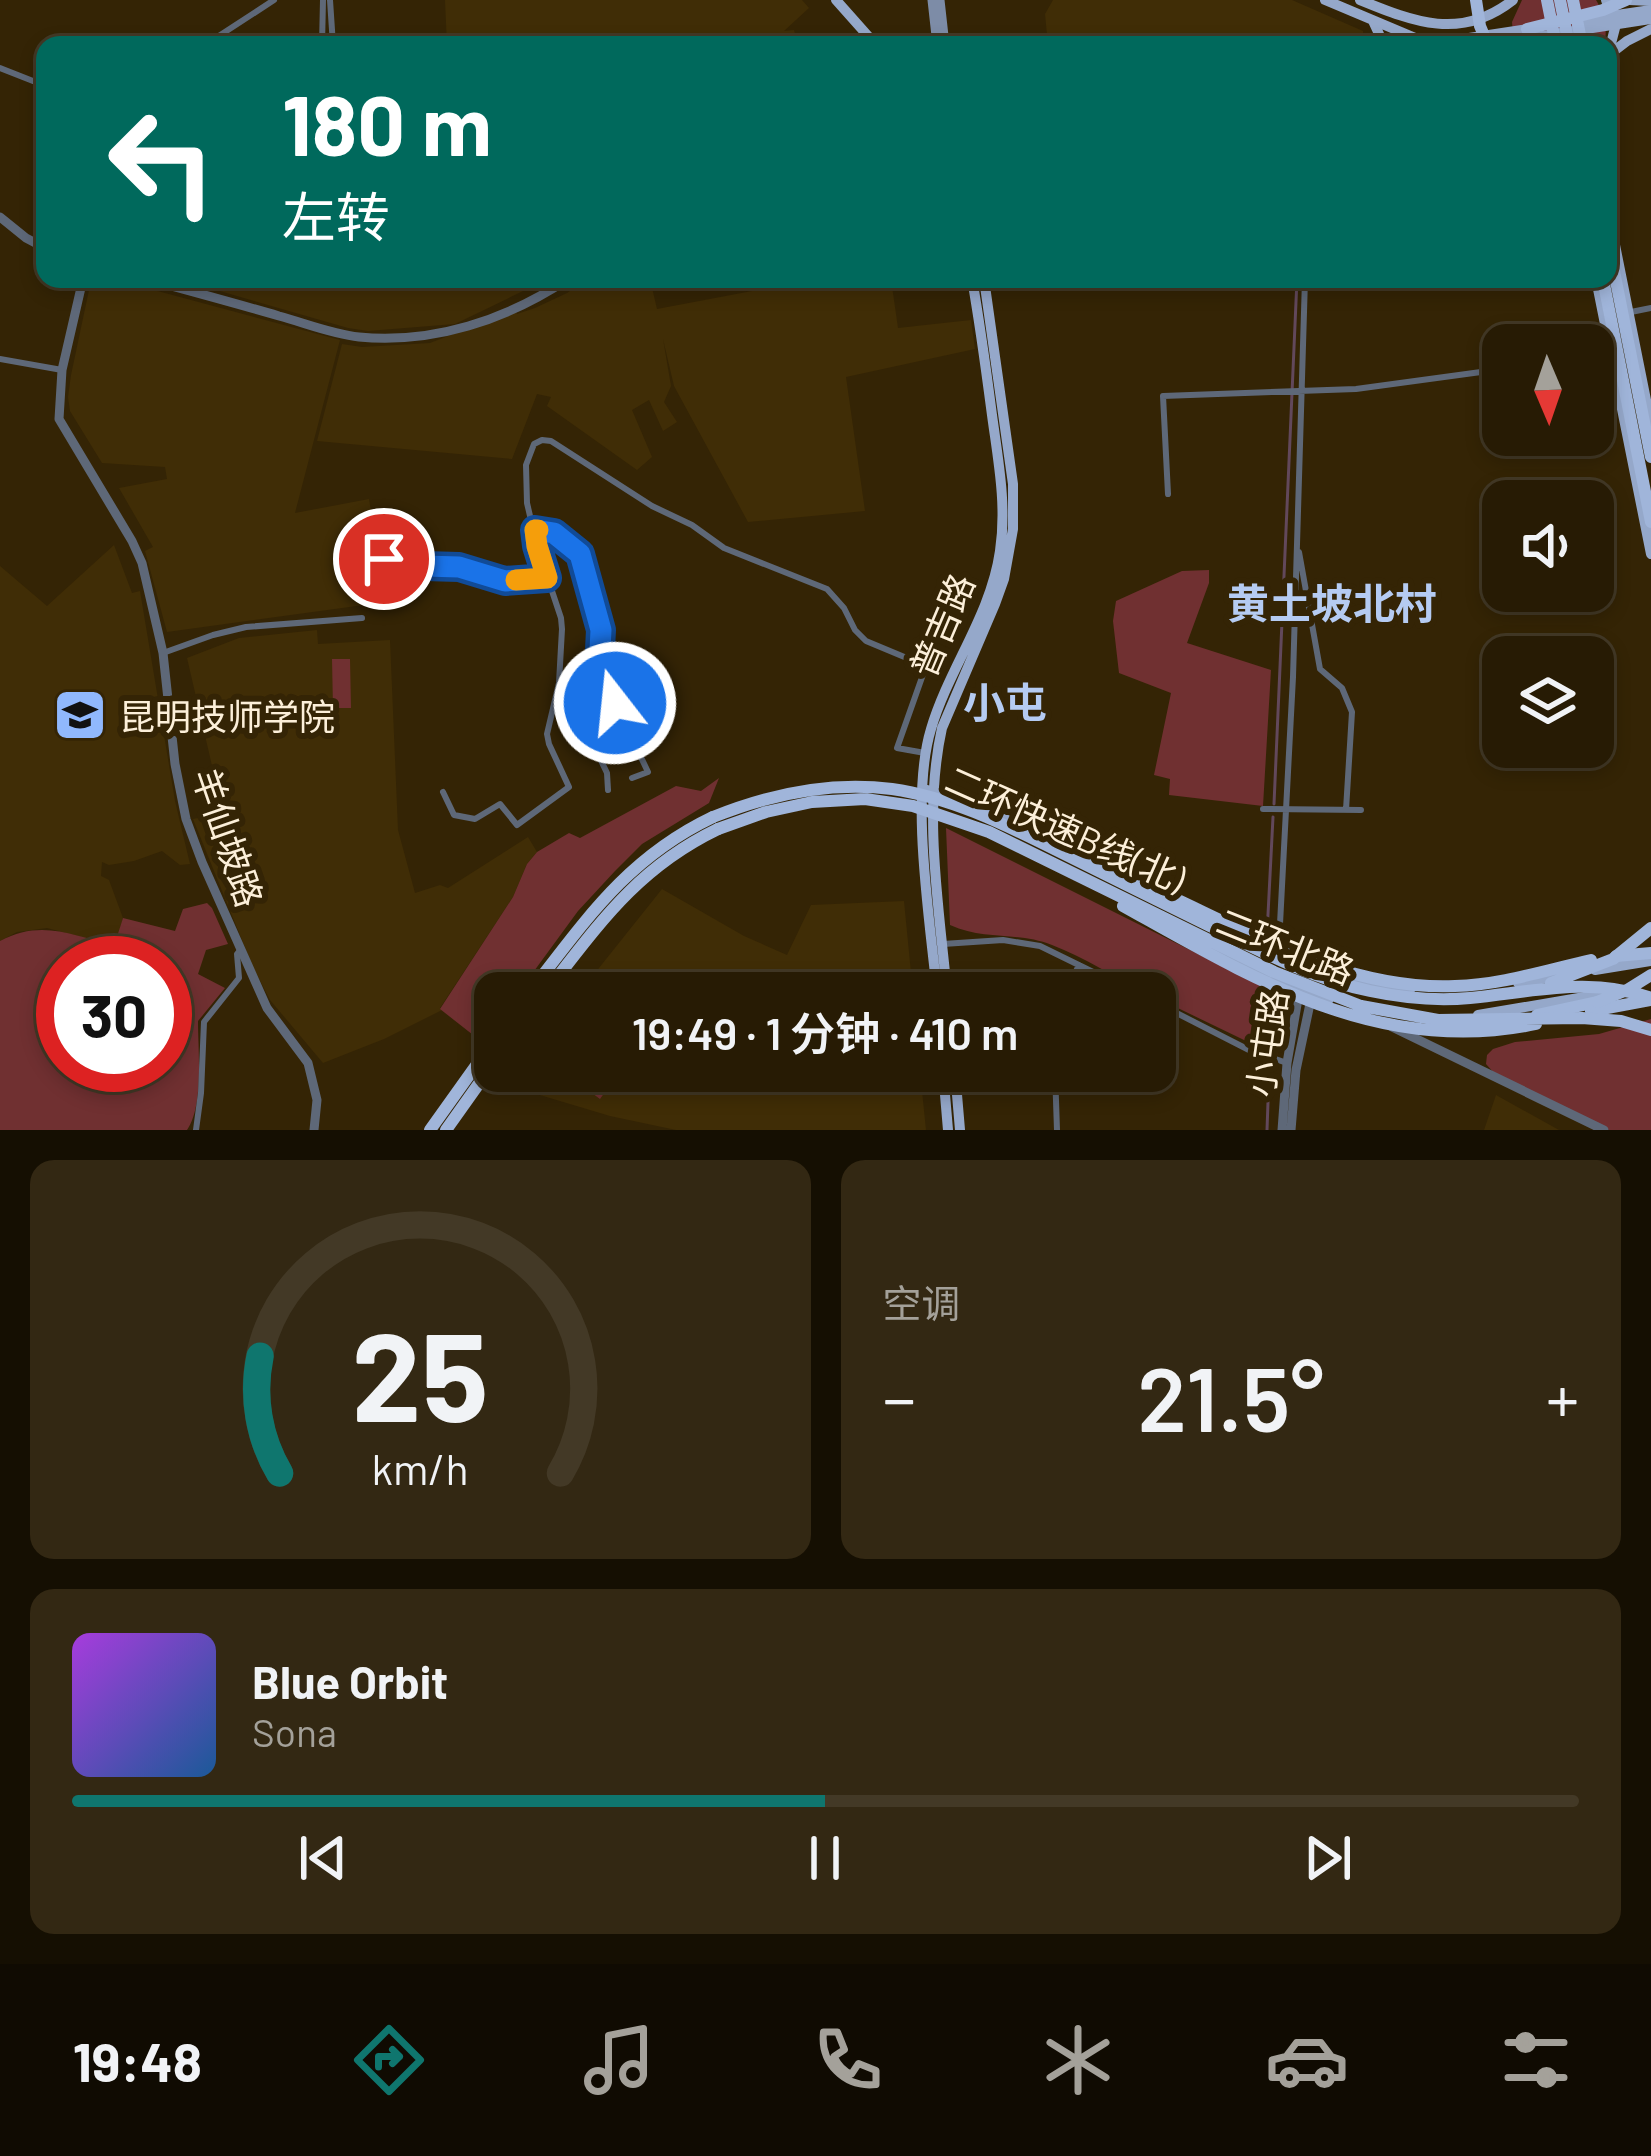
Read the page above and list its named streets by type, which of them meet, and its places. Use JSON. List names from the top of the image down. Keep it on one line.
{"streets":{"highway":["二环快速B线(北)"],"main road":["普吉路","二环北路"],"street":["羊仙坡路","小屯路"]},"crossings":[["普吉路","二环北路"],["二环北路","小屯路"]],"districts":["黄土坡北村","小屯"],"places":{"school or university":["昆明技师学院"]},"north":"bottom","page":{"turn":["180 m","左转"],"limit":"30","trip":"19:49 · 1 分钟 · 410 m","tile":"空调","heat":["−","21.5°","+"],"song":["Blue Orbit","Sona"],"tabs":"19:48","gauge":["25","km/h"]}}
